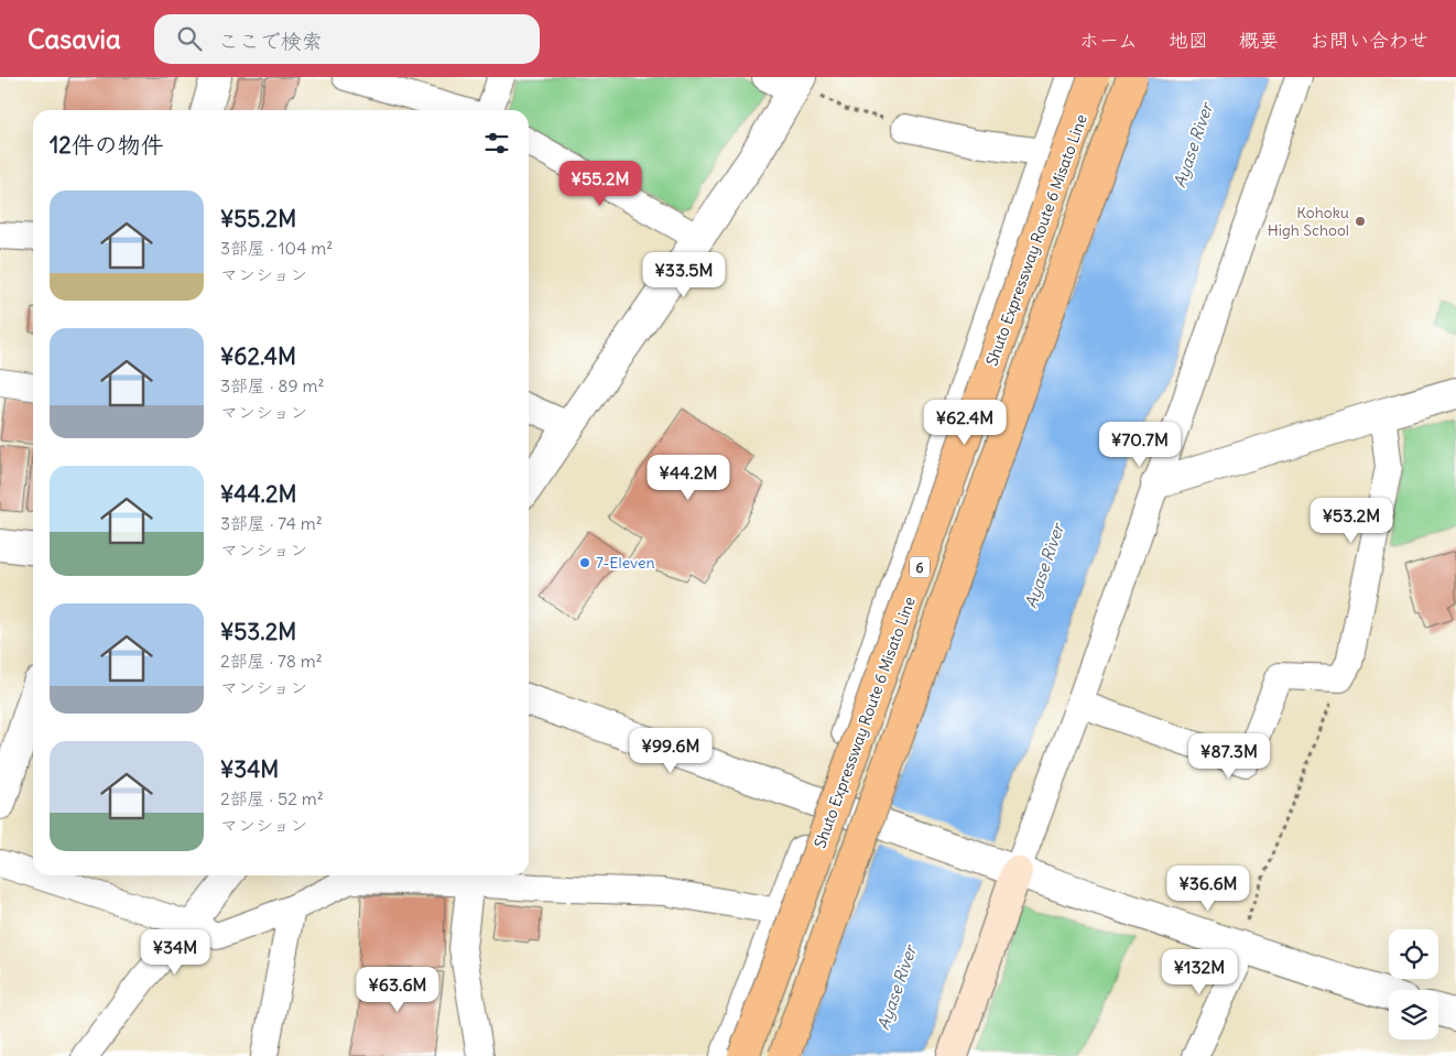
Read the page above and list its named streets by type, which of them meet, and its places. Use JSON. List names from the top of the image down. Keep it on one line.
{"streets":{"highway":["Shuto Expressway Route 6 Misato Line","6"]},"water":["Ayase River"],"places":["Kohoku High School","7-Eleven"],"page":{"header":"Casavia","search":"ここで検索","nav":["ホーム","地図","概要","お問い合わせ"],"heading":"12件の物件","price":["¥55.2M","¥33.5M","¥62.4M","¥70.7M","¥44.2M","¥53.2M","¥99.6M","¥87.3M","¥36.6M","¥34M","¥132M","¥63.6M"],"list":[{"name":"¥55.2M","note":"3部屋 · 104 m² · マンション"},{"name":"¥62.4M","note":"3部屋 · 89 m² · マンション"},{"name":"¥44.2M","note":"3部屋 · 74 m² · マンション"},{"name":"¥53.2M","note":"2部屋 · 78 m² · マンション"},{"name":"¥34M","note":"2部屋 · 52 m² · マンション"}]}}
